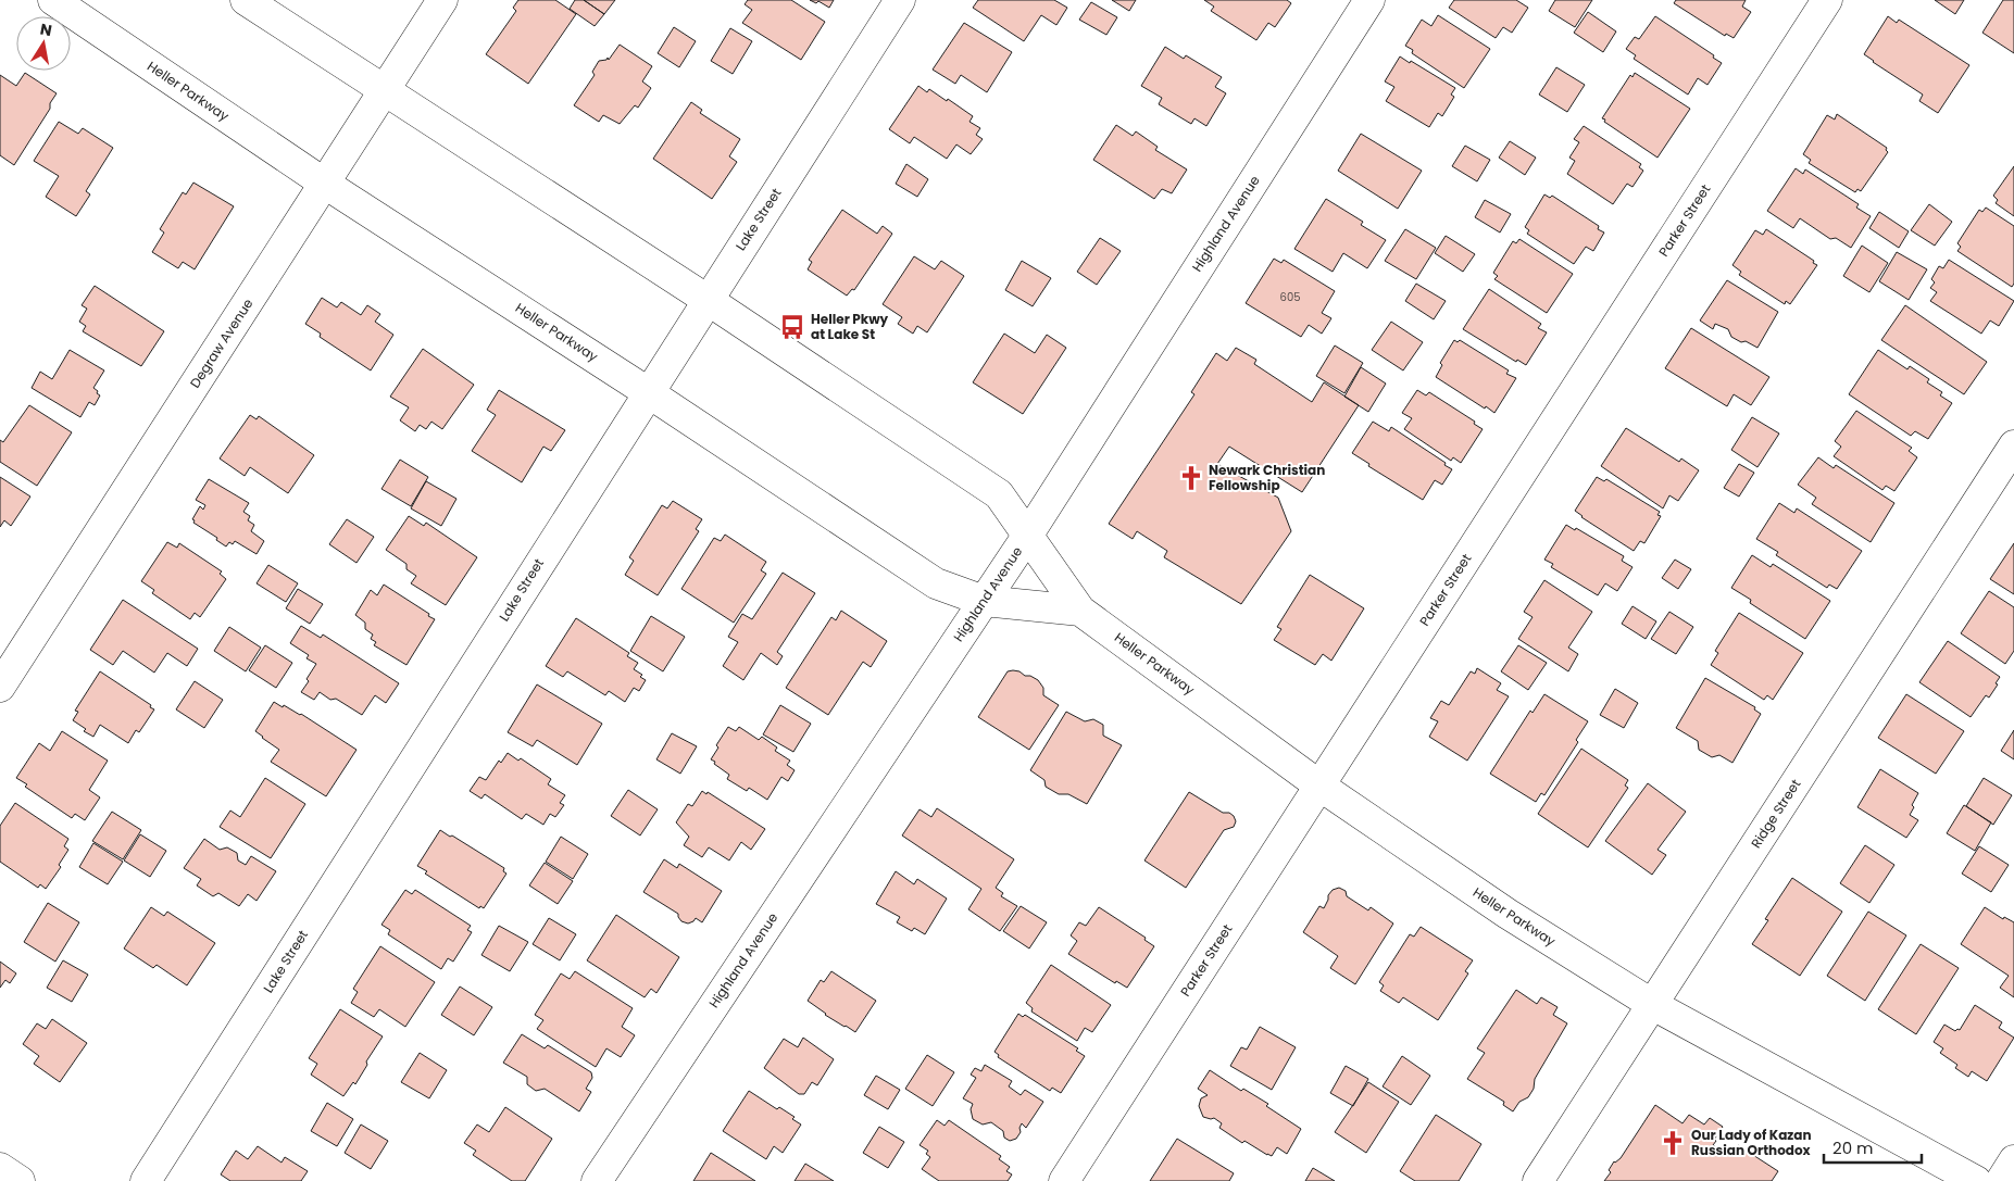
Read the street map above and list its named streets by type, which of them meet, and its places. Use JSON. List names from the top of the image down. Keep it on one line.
{"streets":{"street":["Heller Parkway","Lake Street","Parker Street","Highland Avenue","Degraw Avenue","Ridge Street"]},"crossings":[["Heller Parkway","Lake Street"],["Heller Parkway","Parker Street"],["Heller Parkway","Highland Avenue"],["Heller Parkway","Degraw Avenue"],["Heller Parkway","Ridge Street"]],"places":{"bus stop":["Heller Pkwy at Lake St"],"church":["Newark Christian Fellowship","Our Lady of Kazan Russian Orthodox"]},"house_numbers":["605"],"scale_bar":"20 m","north":"top"}
